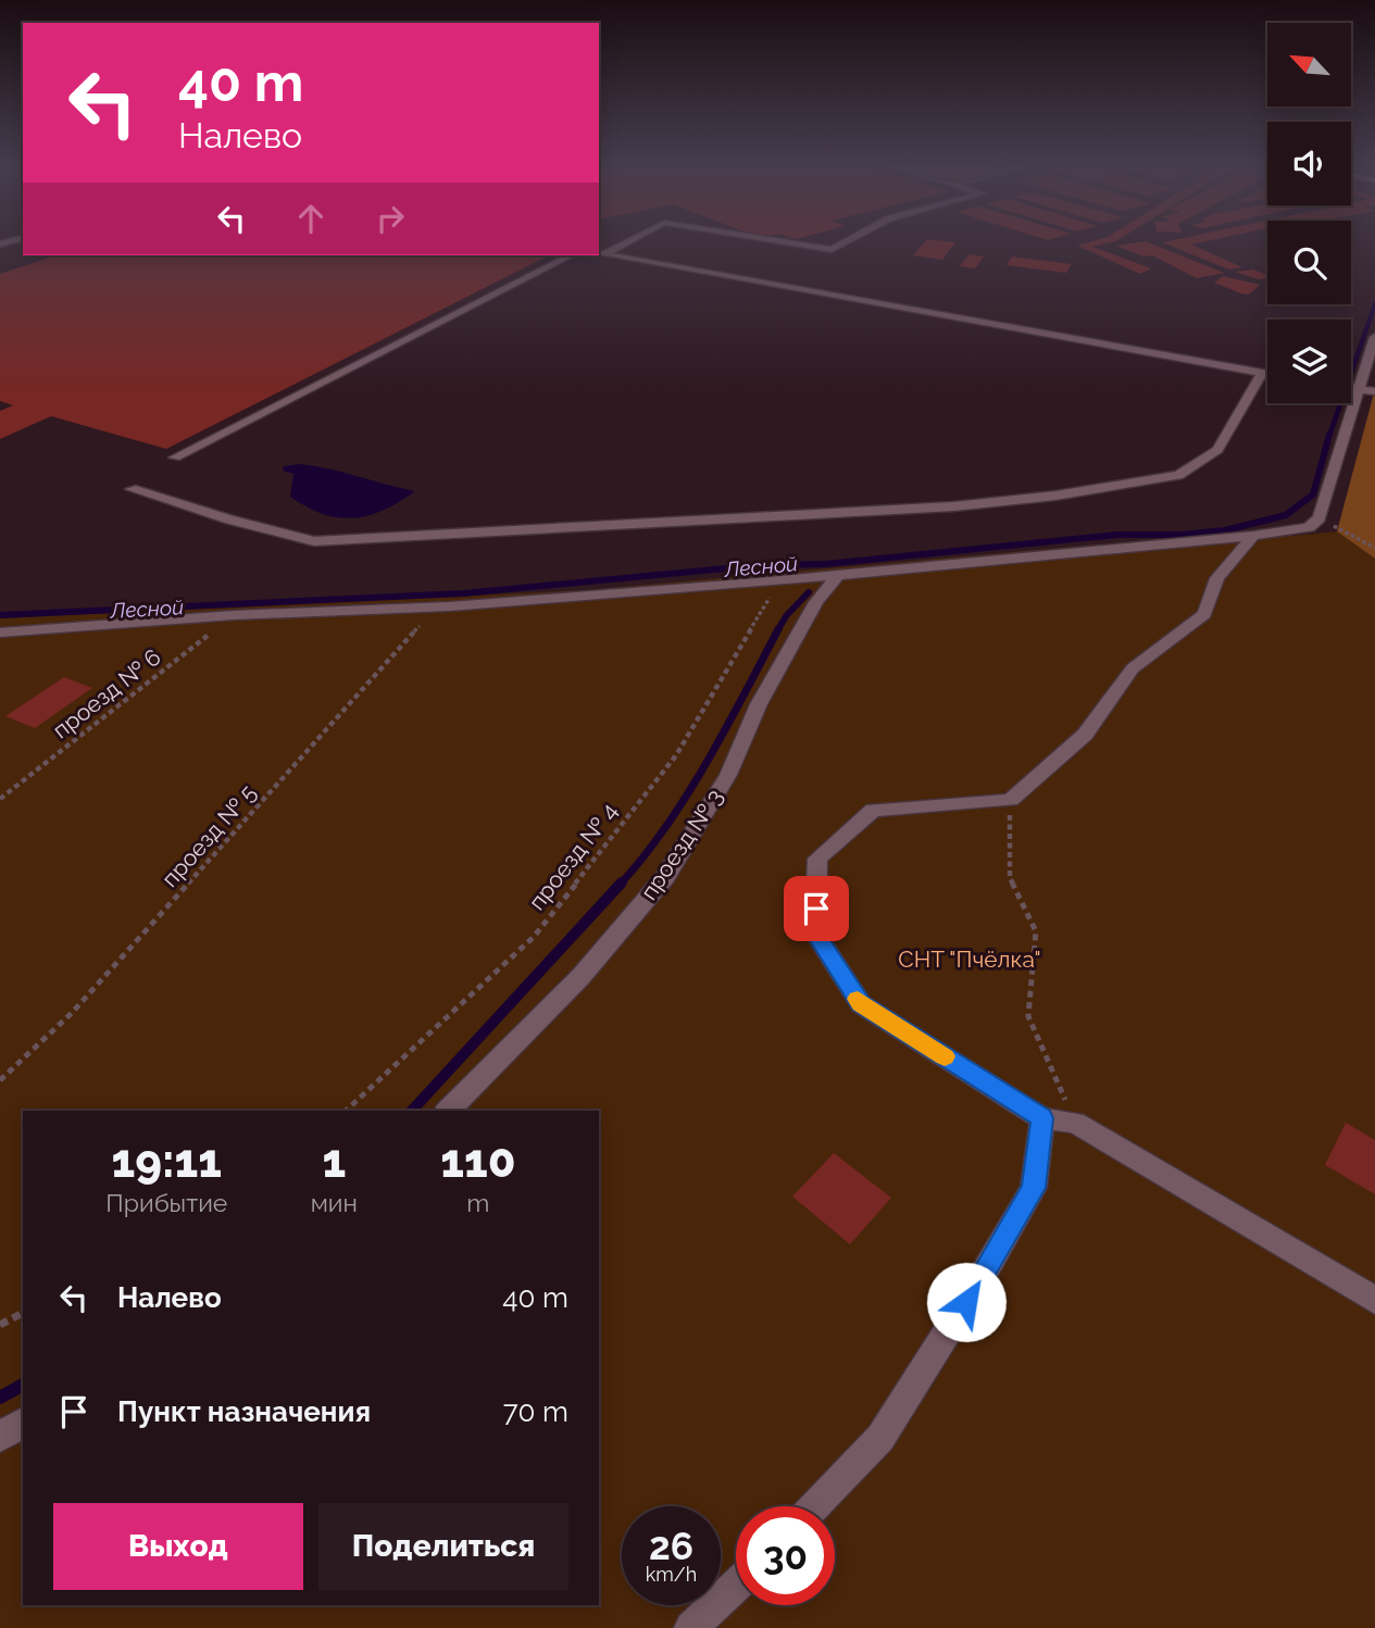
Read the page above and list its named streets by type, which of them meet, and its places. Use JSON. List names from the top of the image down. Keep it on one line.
{"streets":{"street":["проезд № 3"],"path":["проезд № 6","проезд № 5","проезд № 4"]},"water":["Лесной"],"parks":["СНТ \"Пчёлка\""],"north":"top left","page":{"turn":["40 m","Налево"],"eta":["19:11","Прибытие","1","мин","110","m"],"list":[{"name":"Налево","value":"40 m"},{"name":"Пункт назначения","value":"70 m"}],"buttons":["Выход","Поделиться"],"speed":"26 km/h","limit":"30"}}
